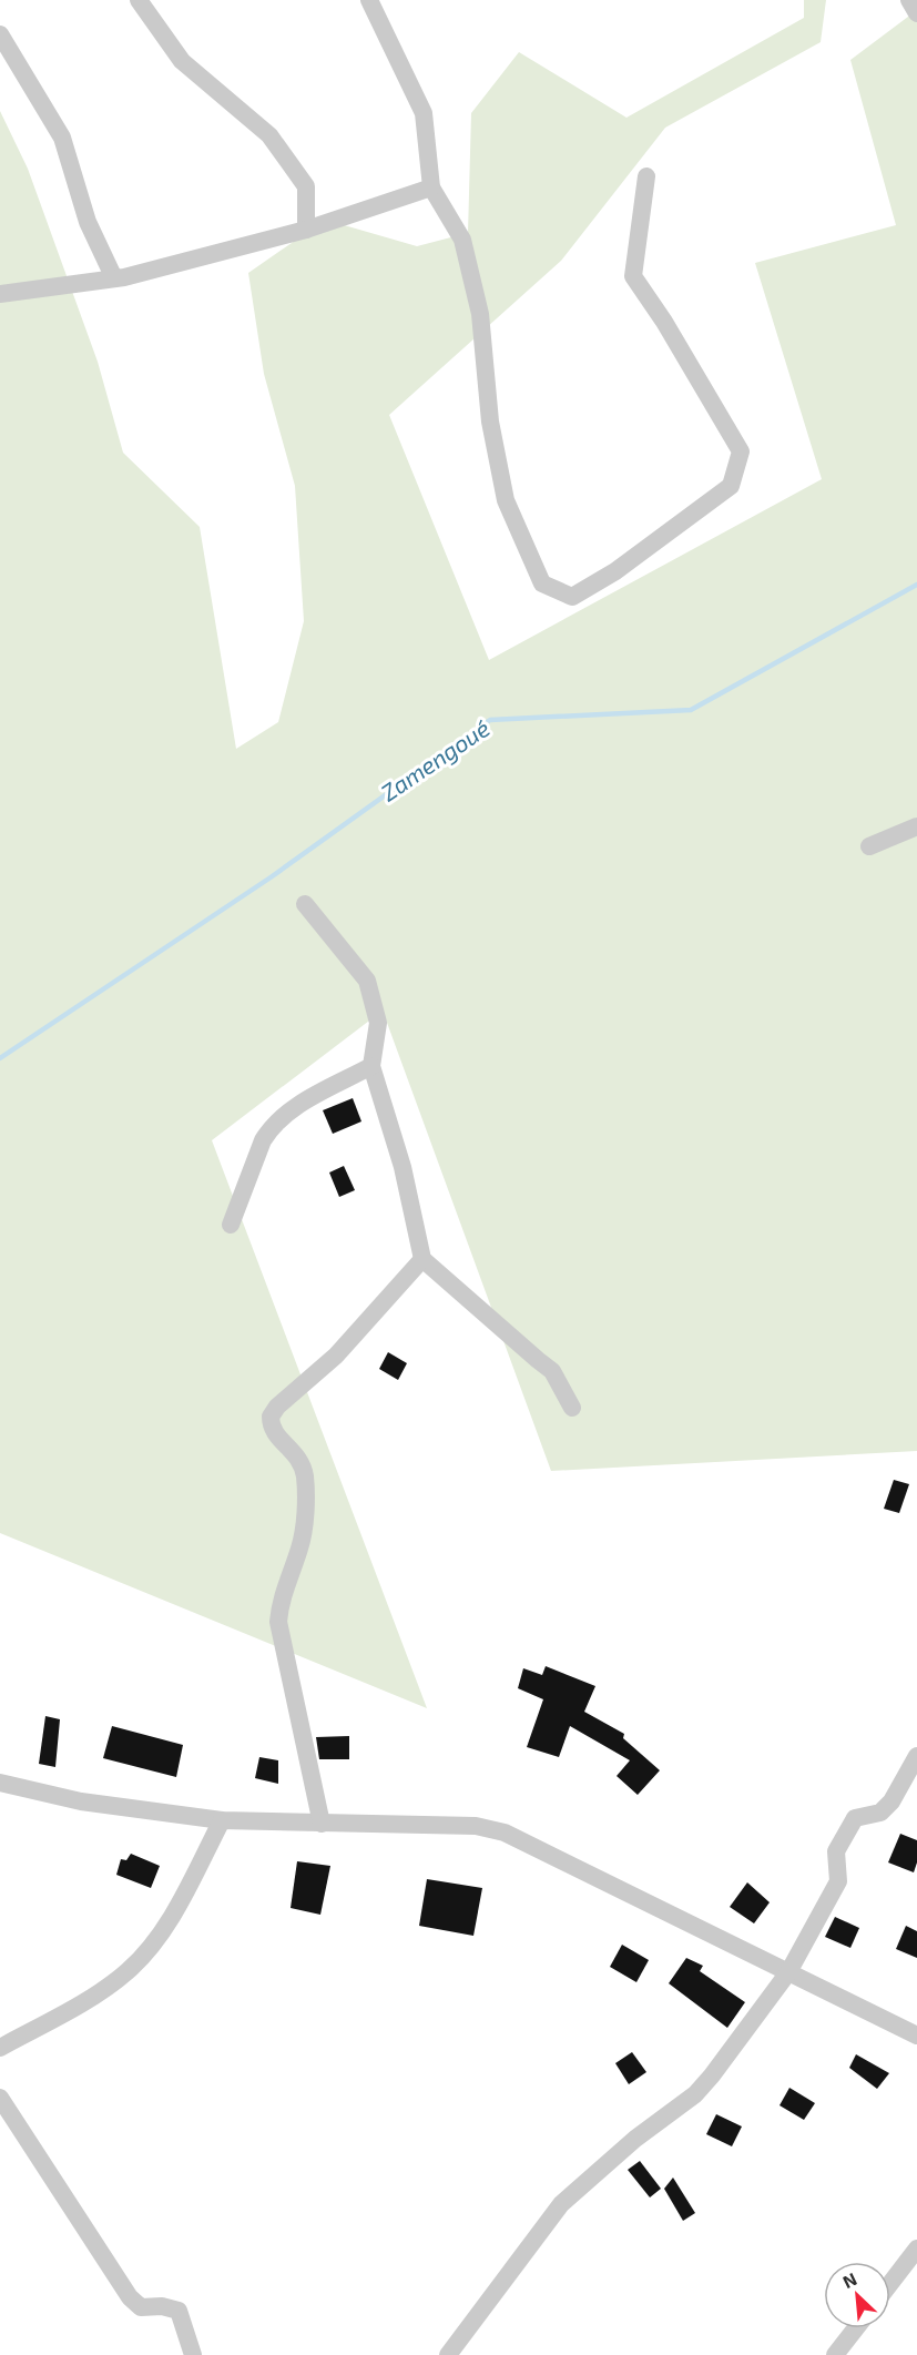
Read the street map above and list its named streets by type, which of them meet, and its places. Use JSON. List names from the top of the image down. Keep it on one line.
{"water":["Zamengoué"],"north":"top left"}
